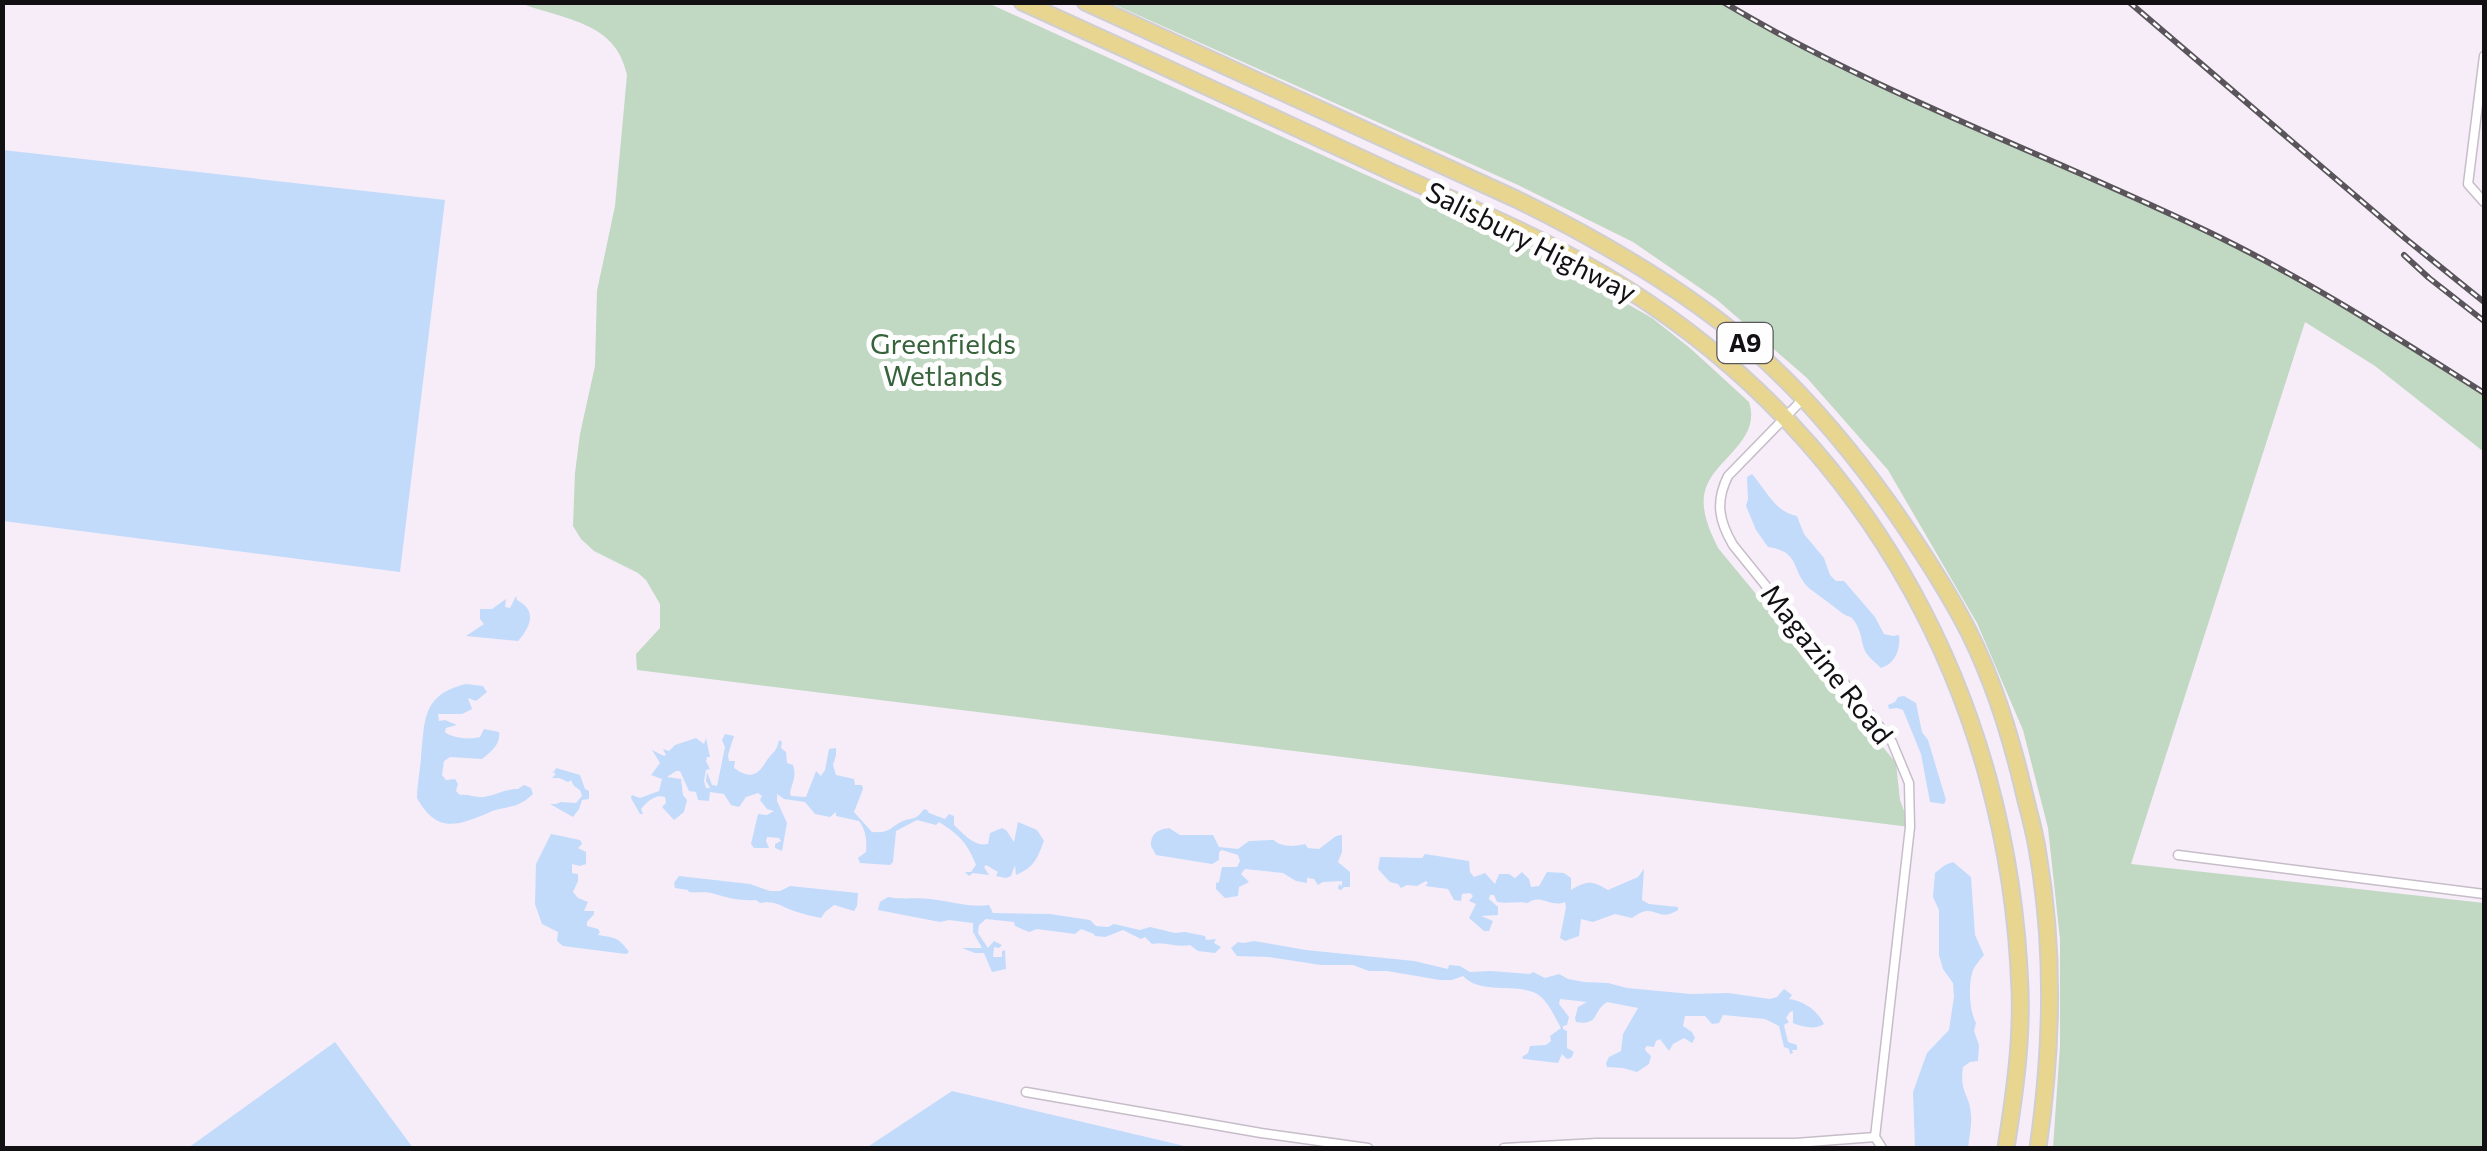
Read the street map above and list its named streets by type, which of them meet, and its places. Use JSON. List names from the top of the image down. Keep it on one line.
{"streets":{"highway":["Salisbury Highway","A9"],"street":["Magazine Road"]},"crossings":[["Salisbury Highway","Magazine Road"]],"parks":["Greenfields Wetlands"]}
